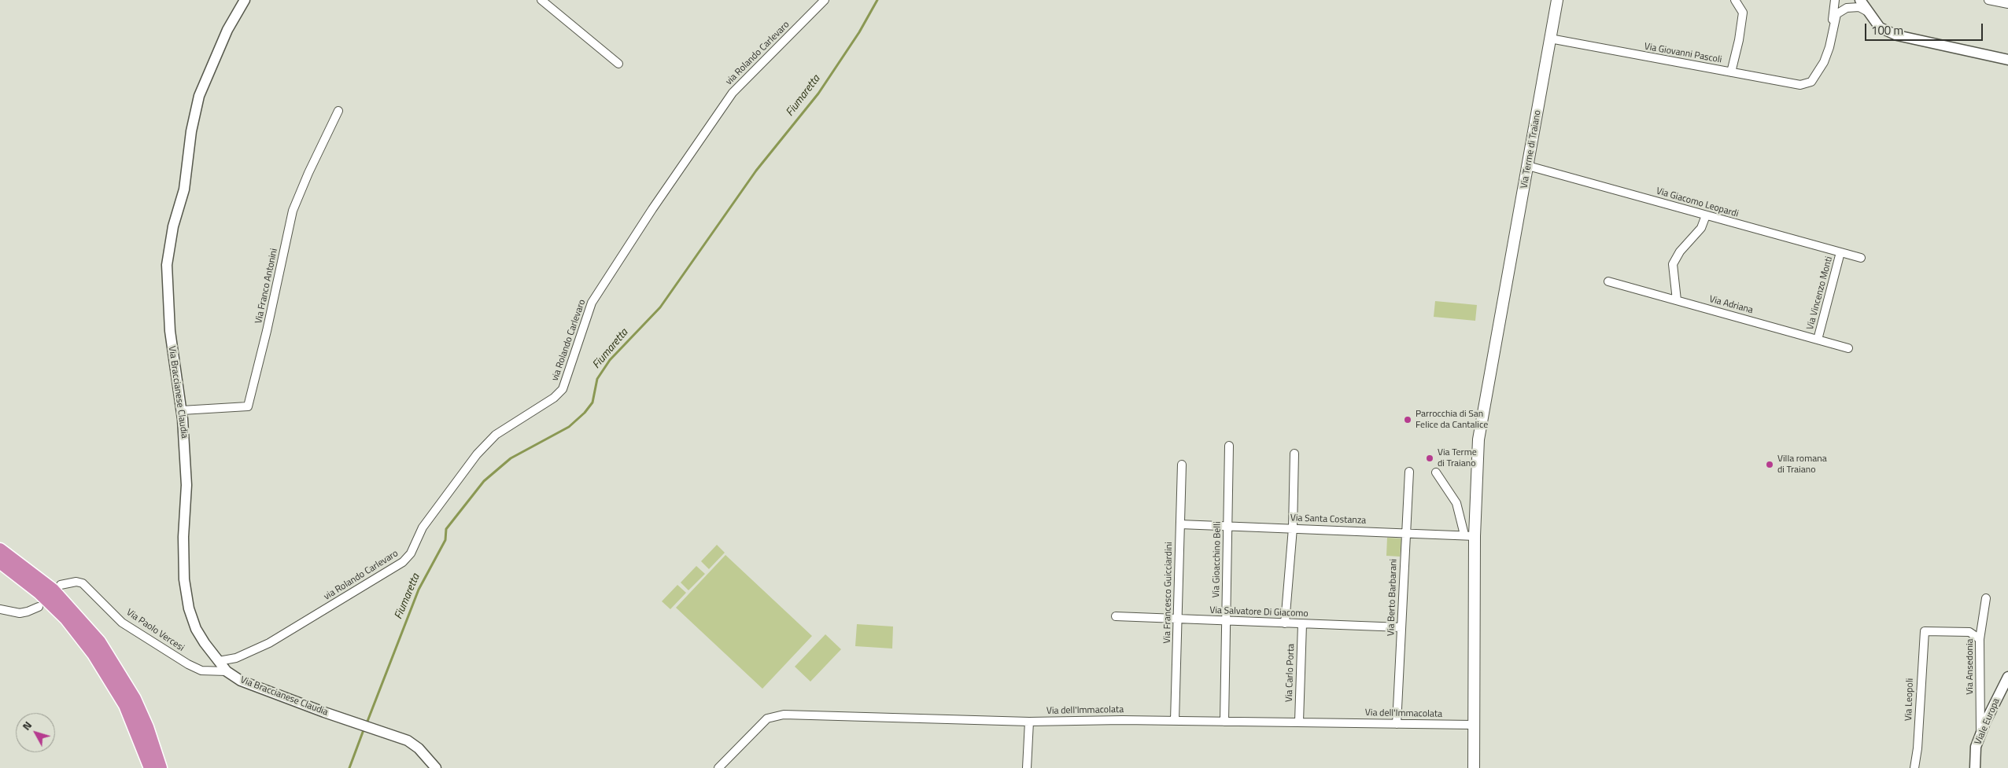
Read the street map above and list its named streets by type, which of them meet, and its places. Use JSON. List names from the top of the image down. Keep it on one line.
{"streets":{"main road":["Via Terme di Traiano"],"street":["via Rolando Carlevaro","Via Giovanni Pascoli","Via Giacomo Leopardi","Via Franco Antonini","Via Vincenzo Monti","Via Adriana","Via Braccianese Claudia","Via Santa Costanza","Via Gioacchino Belli","Via Francesco Guicciardini","Via Berto Barbarani","Via Salvatore Di Giacomo","Via Paolo Vercesi","Via Ansedonia","Via Carlo Porta","Via Leopoli","Via dell'Immacolata","Viale Europa"]},"crossings":[["via Rolando Carlevaro","Via Braccianese Claudia"],["Via Giovanni Pascoli","Via Terme di Traiano"],["Via Terme di Traiano","Via Giacomo Leopardi"],["Via Terme di Traiano","Via Santa Costanza"],["Via Terme di Traiano","Via dell'Immacolata"],["Via Giacomo Leopardi","Via Vincenzo Monti"],["Via Franco Antonini","Via Braccianese Claudia"],["Via Vincenzo Monti","Via Adriana"],["Via Braccianese Claudia","Via Paolo Vercesi"],["Via Santa Costanza","Via Gioacchino Belli"],["Via Santa Costanza","Via Francesco Guicciardini"],["Via Santa Costanza","Via Berto Barbarani"],["Via Gioacchino Belli","Via Salvatore Di Giacomo"],["Via Gioacchino Belli","Via dell'Immacolata"],["Via Francesco Guicciardini","Via Salvatore Di Giacomo"],["Via Francesco Guicciardini","Via dell'Immacolata"],["Via Berto Barbarani","Via Salvatore Di Giacomo"],["Via Berto Barbarani","Via dell'Immacolata"],["Via Salvatore Di Giacomo","Via Carlo Porta"],["Via Ansedonia","Via Leopoli"],["Via Ansedonia","Viale Europa"],["Via Carlo Porta","Via dell'Immacolata"]],"water":["Fiumaretta"],"places":["Parrocchia di San Felice da Cantalice","Via Terme di Traiano","Villa romana di Traiano"],"scale_bar":"100 m","north":"top left"}
